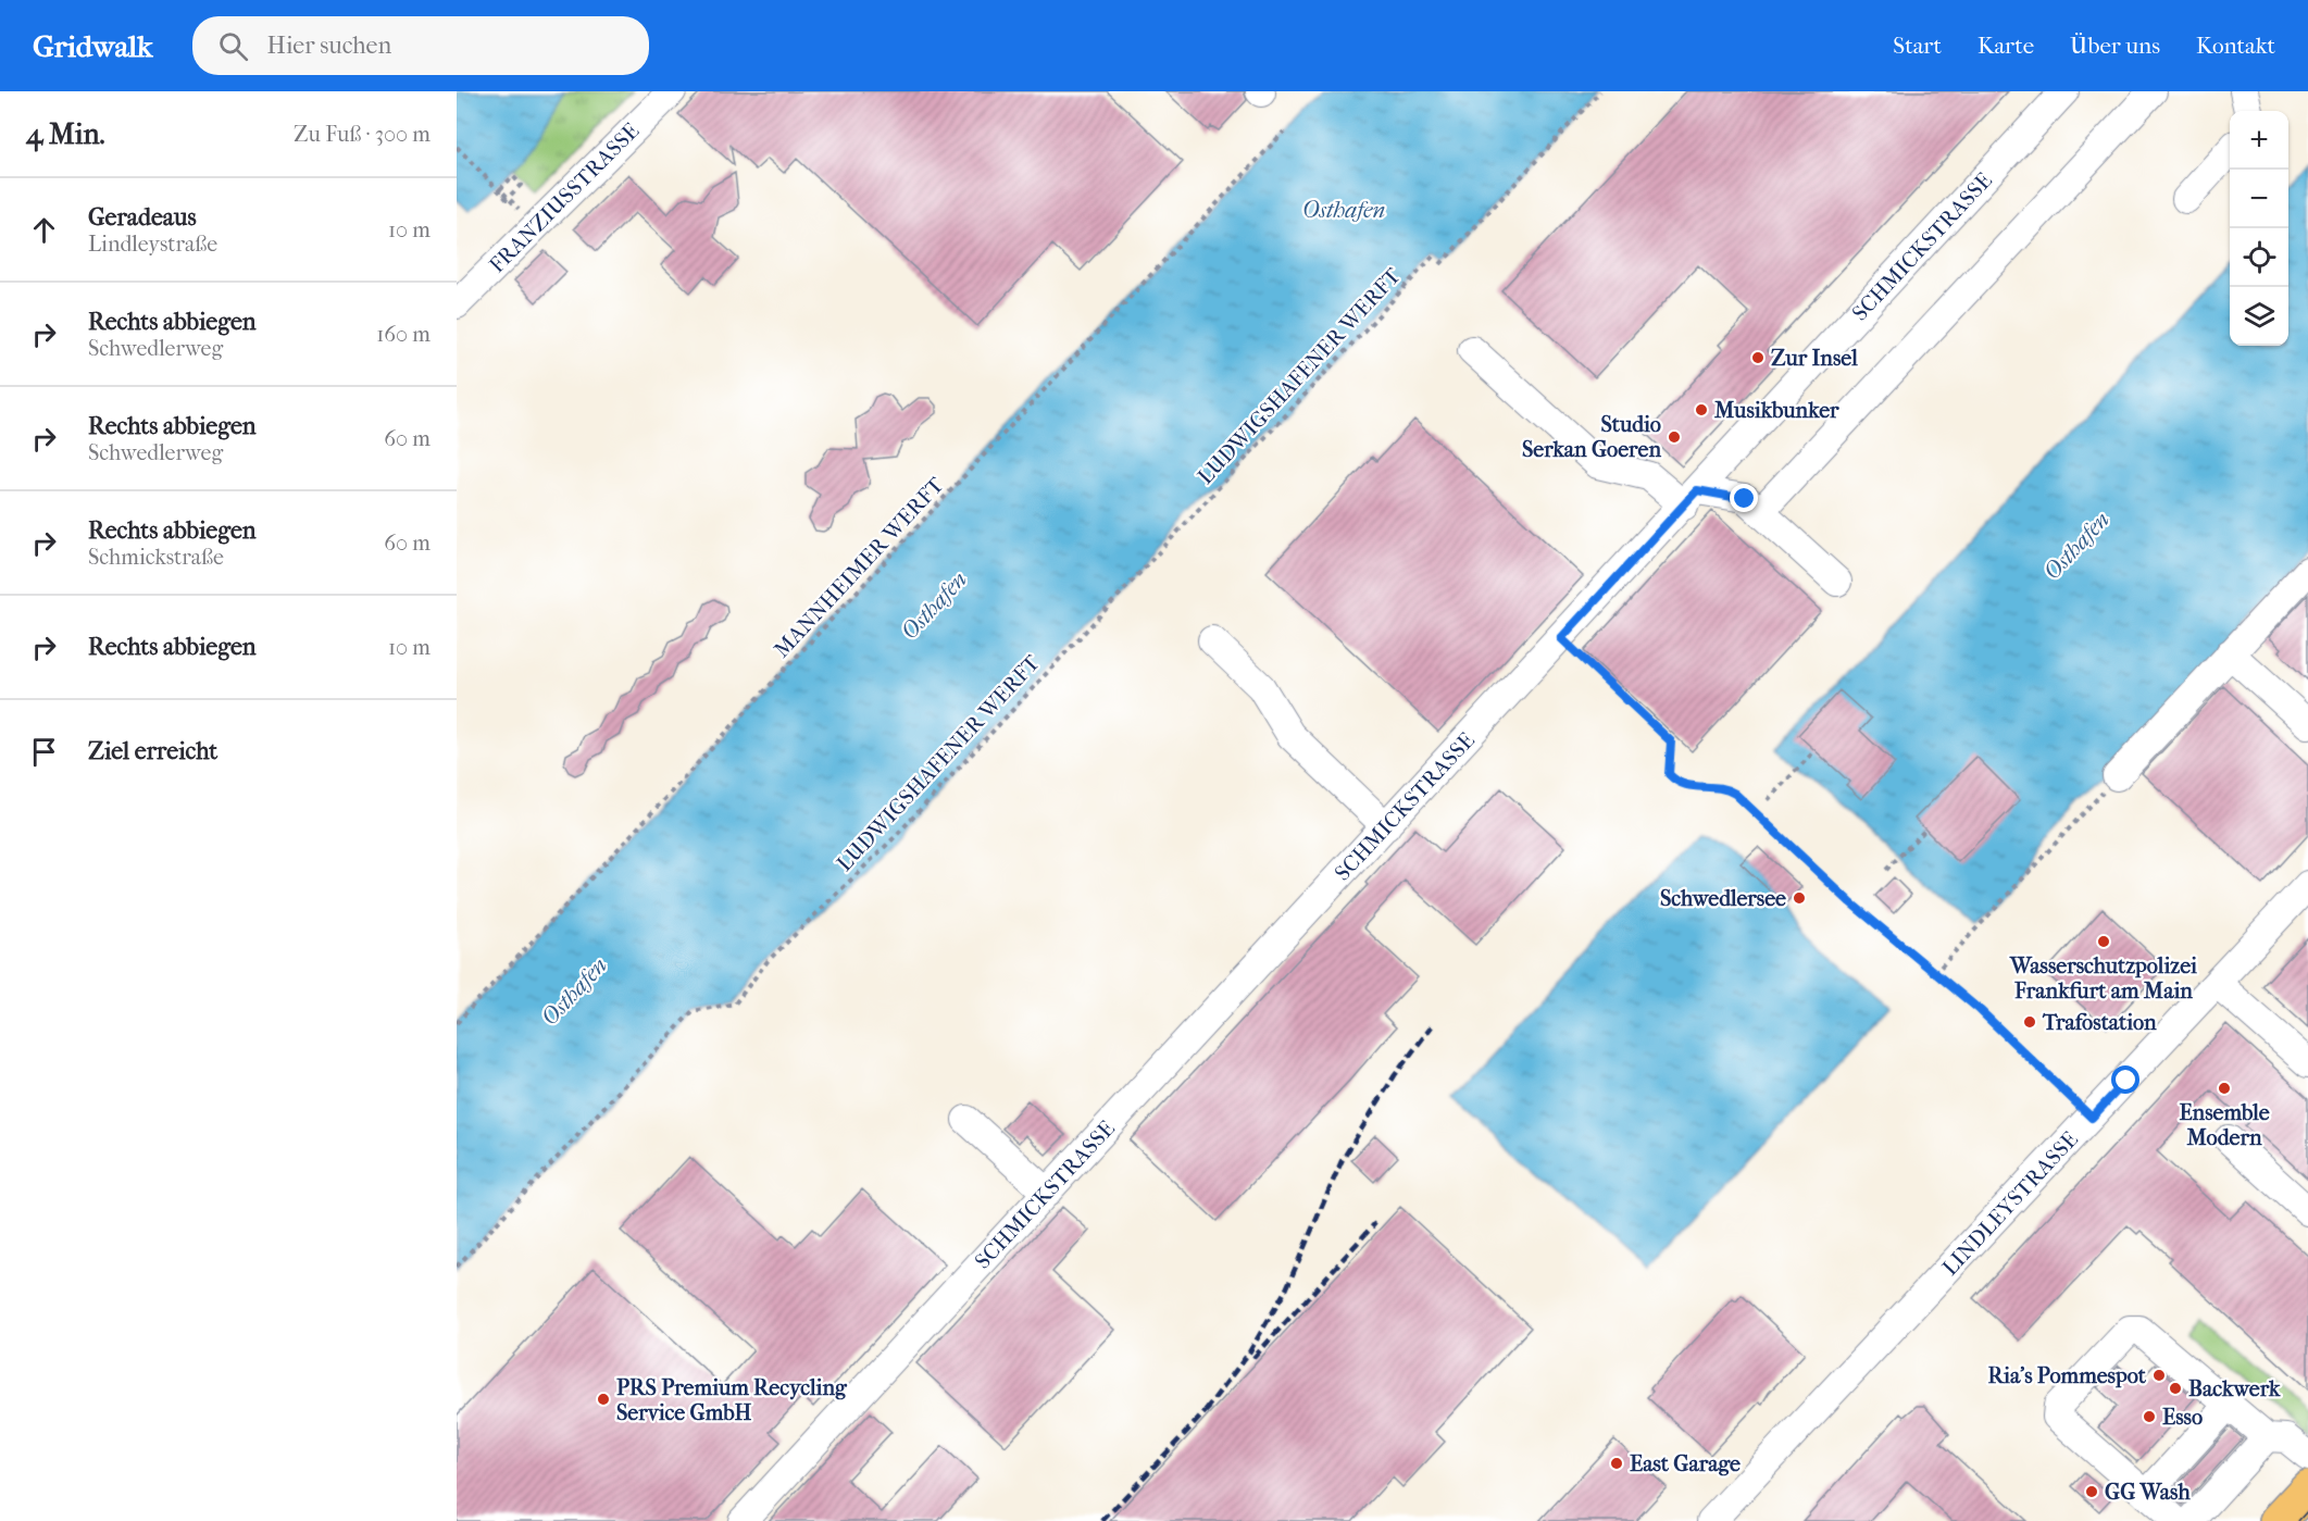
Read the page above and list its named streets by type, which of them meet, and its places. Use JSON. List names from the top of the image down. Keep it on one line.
{"streets":{"street":["FRANZIUSSTRASSE","SCHMICKSTRASSE","LINDLEYSTRASSE"],"path":["LUDWIGSHAFENER WERFT","MANNHEIMER WERFT"]},"water":["Osthafen"],"places":["Zur Insel","Musikbunker","Studio Serkan Goeren","Schwedlersee","Wasserschutzpolizei Frankfurt am Main","Trafostation","Ensemble Modern","Ria's Pommespot","Backwerk","PRS Premium Recycling Service GmbH","Esso","East Garage","GG Wash"],"page":{"header":"Gridwalk","search":"Hier suchen","nav":["Start","Karte","Über uns","Kontakt"],"heading":["4 Min.","Zu Fuß · 300 m"],"map_buttons":["+","−"],"list":[["Geradeaus","Lindleystraße","10 m"],["Rechts abbiegen","Schwedlerweg","160 m"],["Rechts abbiegen","Schwedlerweg","60 m"],["Rechts abbiegen","Schmickstraße","60 m"],["Rechts abbiegen","10 m"],"Ziel erreicht"]}}
